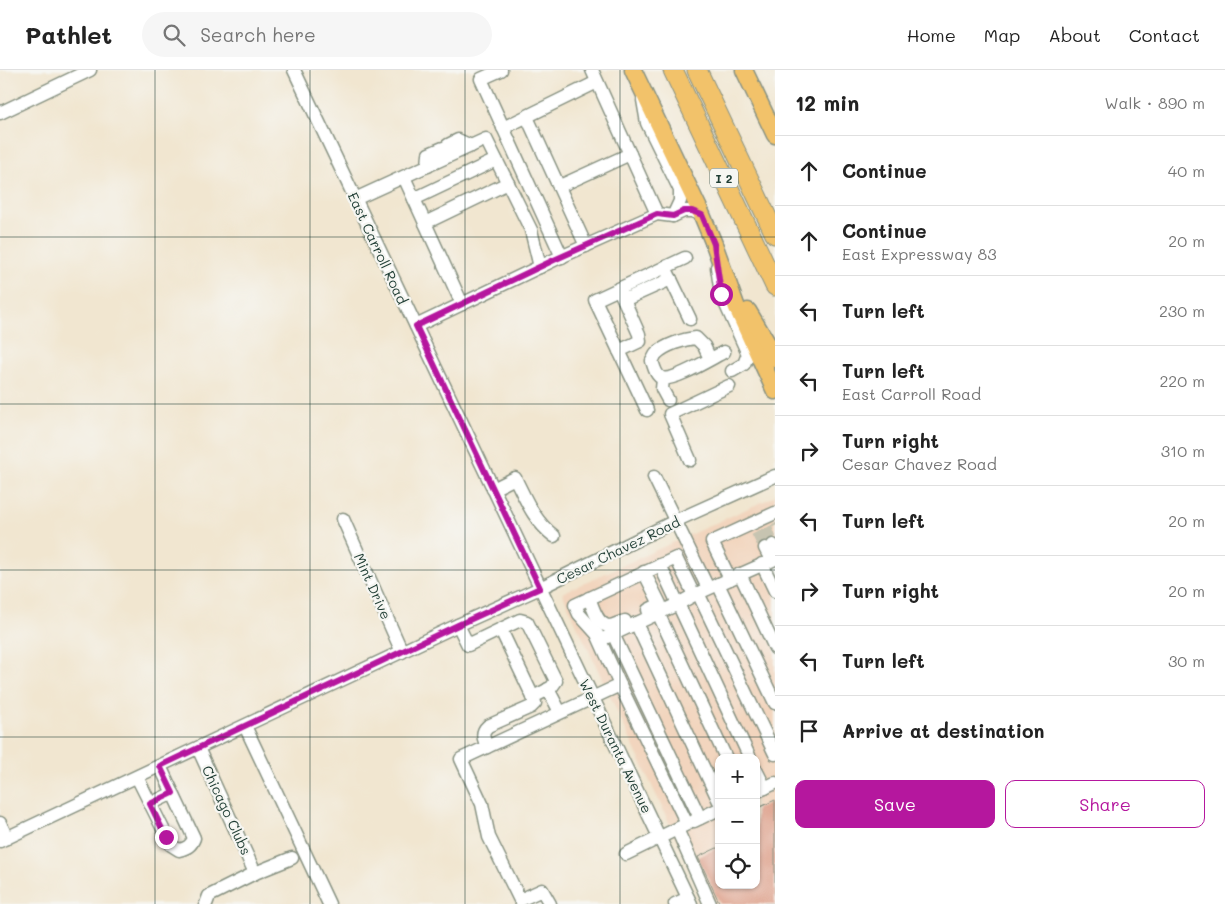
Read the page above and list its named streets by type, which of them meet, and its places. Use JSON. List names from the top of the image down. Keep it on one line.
{"streets":{"highway":["I 2"],"street":["East Carroll Road","Cesar Chavez Road","Mint Drive","West Duranta Avenue","Chicago Clubs"]},"crossings":[["East Carroll Road","Cesar Chavez Road"],["East Carroll Road","West Duranta Avenue"],["Cesar Chavez Road","Mint Drive"],["Cesar Chavez Road","West Duranta Avenue"],["Cesar Chavez Road","Chicago Clubs"]],"page":{"header":"Pathlet","search":"Search here","nav":["Home","Map","About","Contact"],"heading":["12 min","Walk · 890 m"],"list":[["Continue","40 m"],["Continue","East Expressway 83","20 m"],["Turn left","230 m"],["Turn left","East Carroll Road","220 m"],["Turn right","Cesar Chavez Road","310 m"],["Turn left","20 m"],["Turn right","20 m"],["Turn left","30 m"],"Arrive at destination"],"map_buttons":["+","−"],"buttons":["Save","Share"]}}
